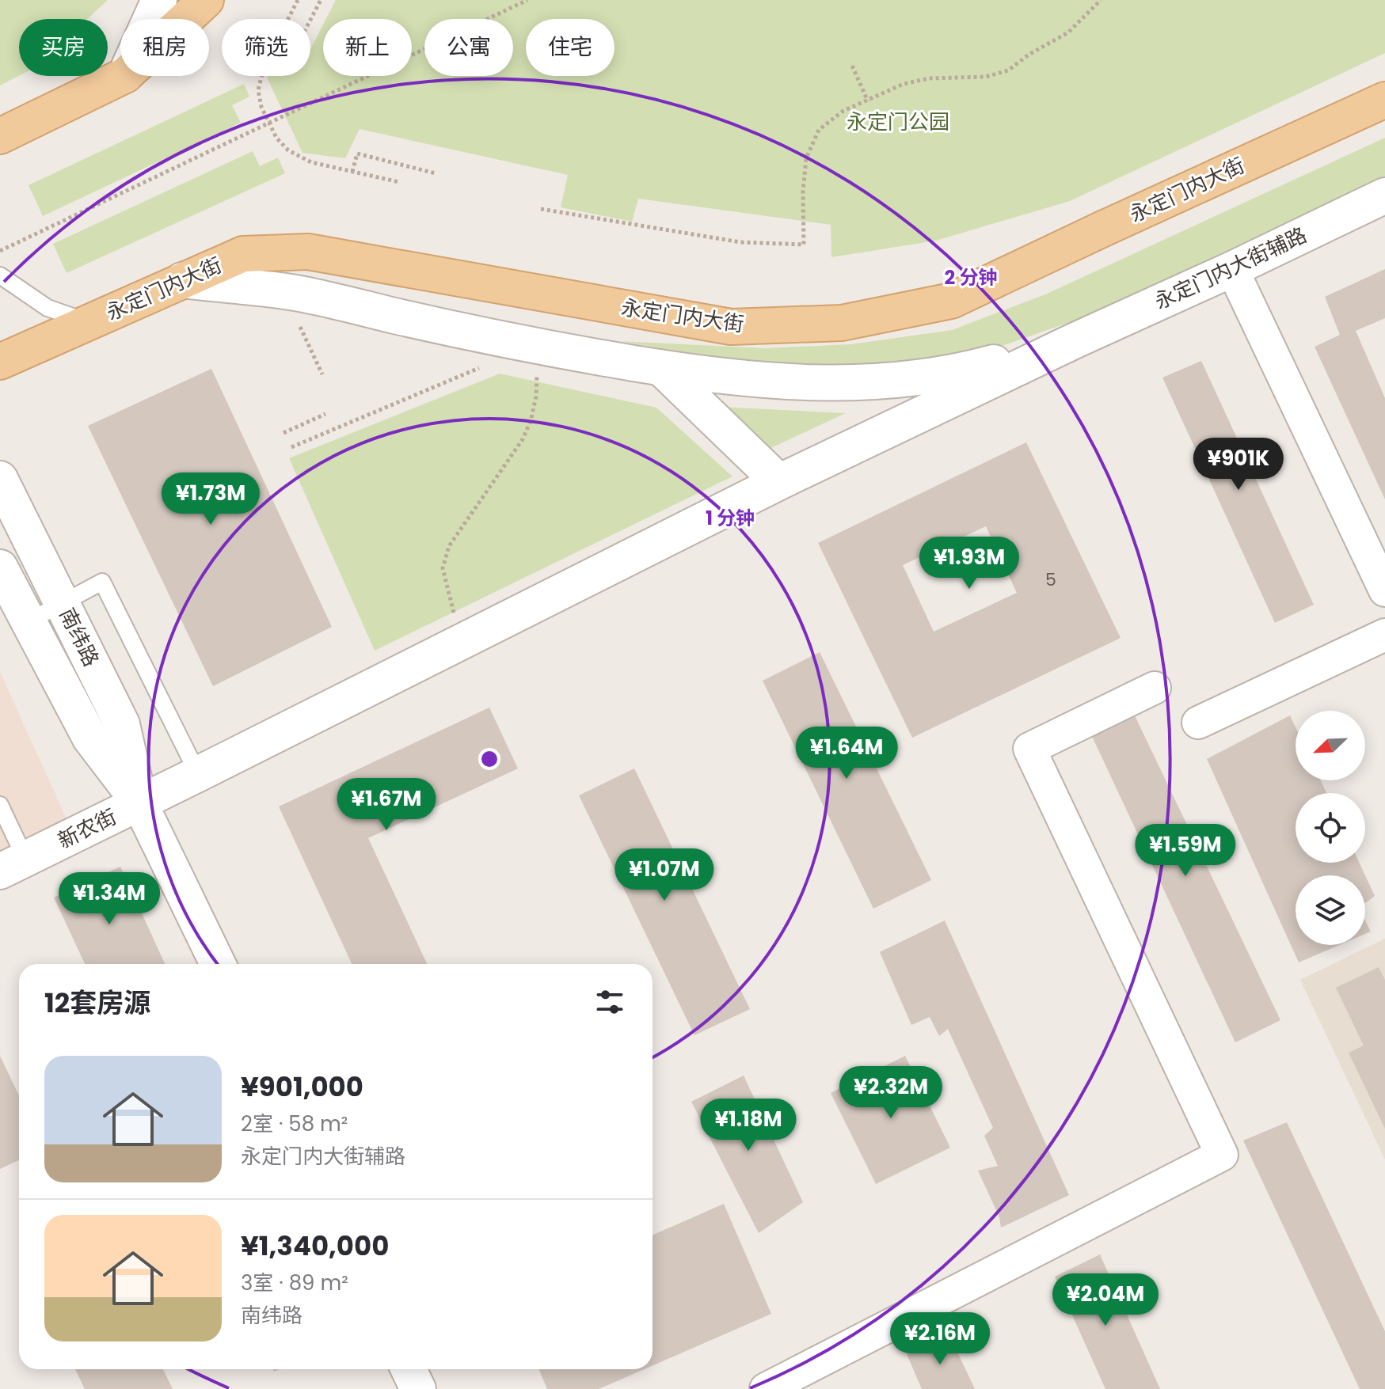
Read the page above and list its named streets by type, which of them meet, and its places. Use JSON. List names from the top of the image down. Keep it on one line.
{"streets":{"main road":["永定门内大街"],"street":["永定门内大街辅路","南纬路","新农街"]},"crossings":[["南纬路","新农街"]],"parks":["永定门公园"],"house_numbers":["5"],"north":"bottom left","page":{"chip":["买房","租房","筛选","新上","公寓","住宅"],"price":["¥901K","¥1.73M","¥1.93M","¥1.64M","¥1.67M","¥1.59M","¥1.07M","¥1.34M","¥2.32M","¥1.18M","¥2.04M","¥2.16M"],"heading":"12套房源","list":[{"name":"¥901,000","note":"2室 · 58 m² · 永定门内大街辅路"},{"name":"¥1,340,000","note":"3室 · 89 m² · 南纬路"}]},"rings":["2 分钟","1 分钟"]}
